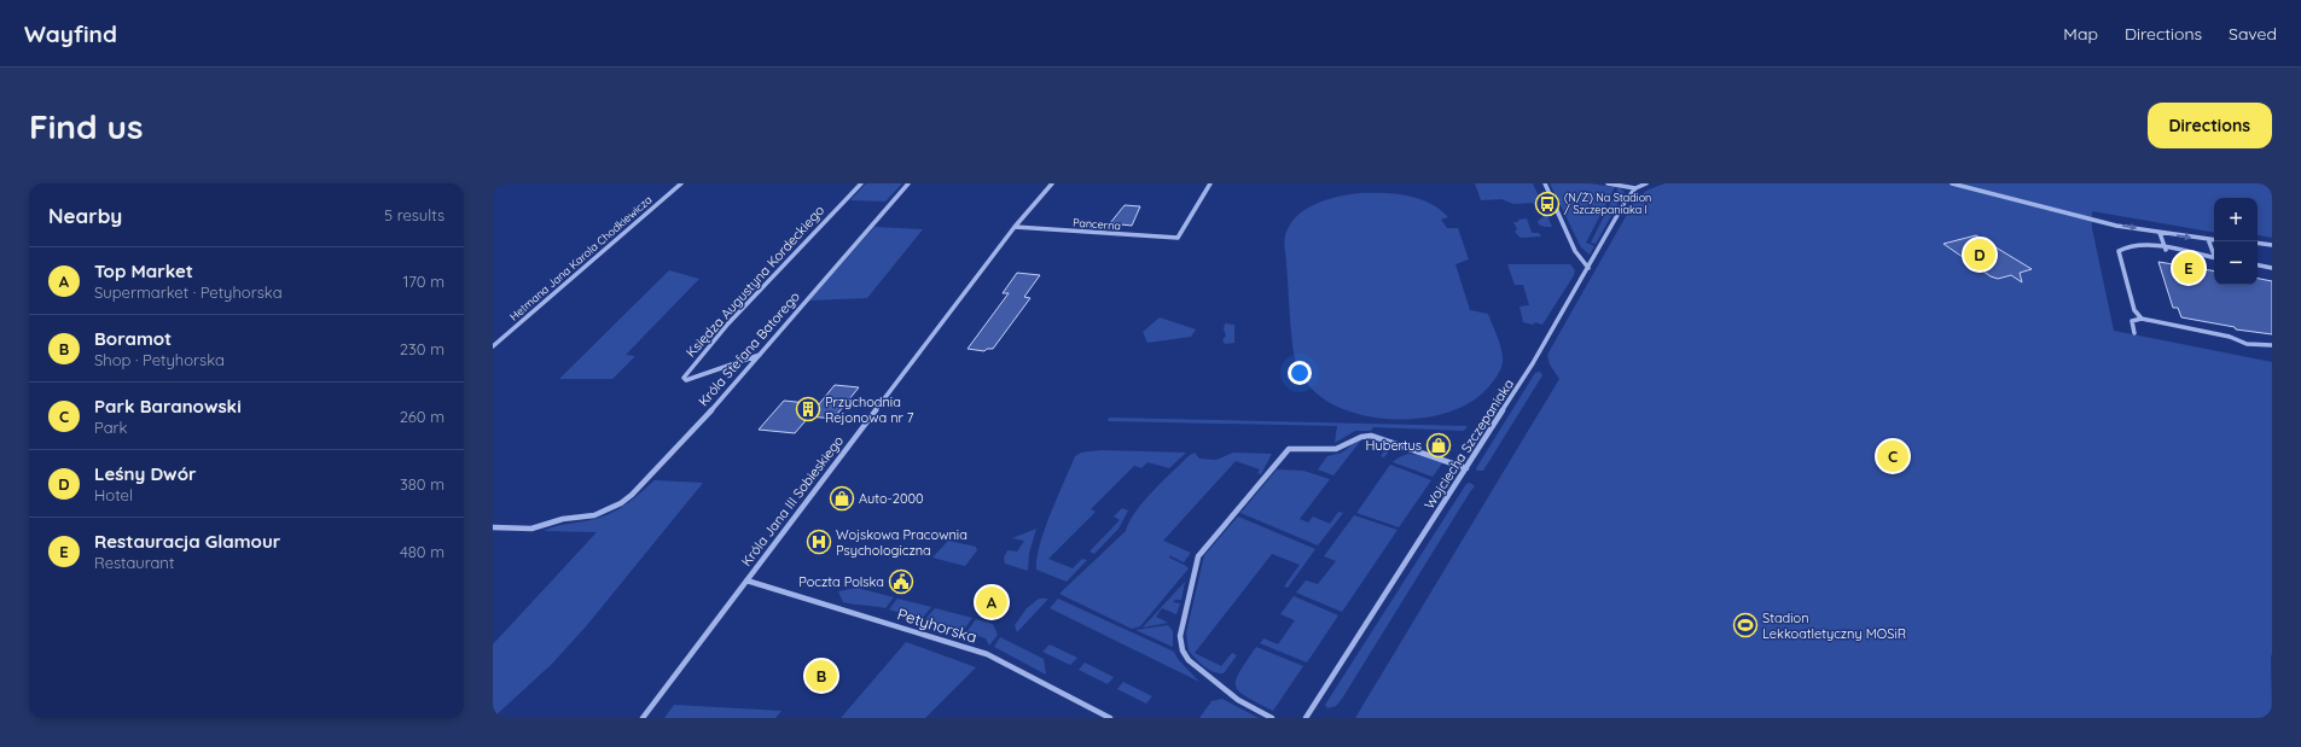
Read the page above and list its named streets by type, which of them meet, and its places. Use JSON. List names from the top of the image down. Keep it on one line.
{"streets":{"street":["Pancerna","Hetmana Jana Karola Chodkiewicza","Księdza Augustyna Kordeckiego","Króla Stefana Batorego","Wojciecha Szczepaniaka","Króla Jana III Sobieskiego","Petyhorska"]},"crossings":[["Pancerna","Króla Jana III Sobieskiego"],["Księdza Augustyna Kordeckiego","Króla Stefana Batorego"],["Króla Jana III Sobieskiego","Petyhorska"]],"places":{"bus stop":["(N/Ż) Na Stadion / Szczepaniaka I"],"building":["Przychodnia Rejonowa nr 7"],"shop":["Hubertus","Auto-2000"],"hospital":["Wojskowa Pracownia Psychologiczna"],"public building":["Poczta Polska"],"sports":["Stadion Lekkoatletyczny MOSiR"]},"page":{"header":"Wayfind","nav":["Map","Directions","Saved"],"buttons":"Directions","title":"Find us","heading":["Nearby","5 results"],"map_buttons":["+","−"],"pins":["D","E","C","A","B"],"list":[{"mark":"A","name":"Top Market","note":"Supermarket · Petyhorska","value":"170 m"},{"mark":"B","name":"Boramot","note":"Shop · Petyhorska","value":"230 m"},{"mark":"C","name":"Park Baranowski","note":"Park","value":"260 m"},{"mark":"D","name":"Leśny Dwór","note":"Hotel","value":"380 m"},{"mark":"E","name":"Restauracja Glamour","note":"Restaurant","value":"480 m"}]}}
